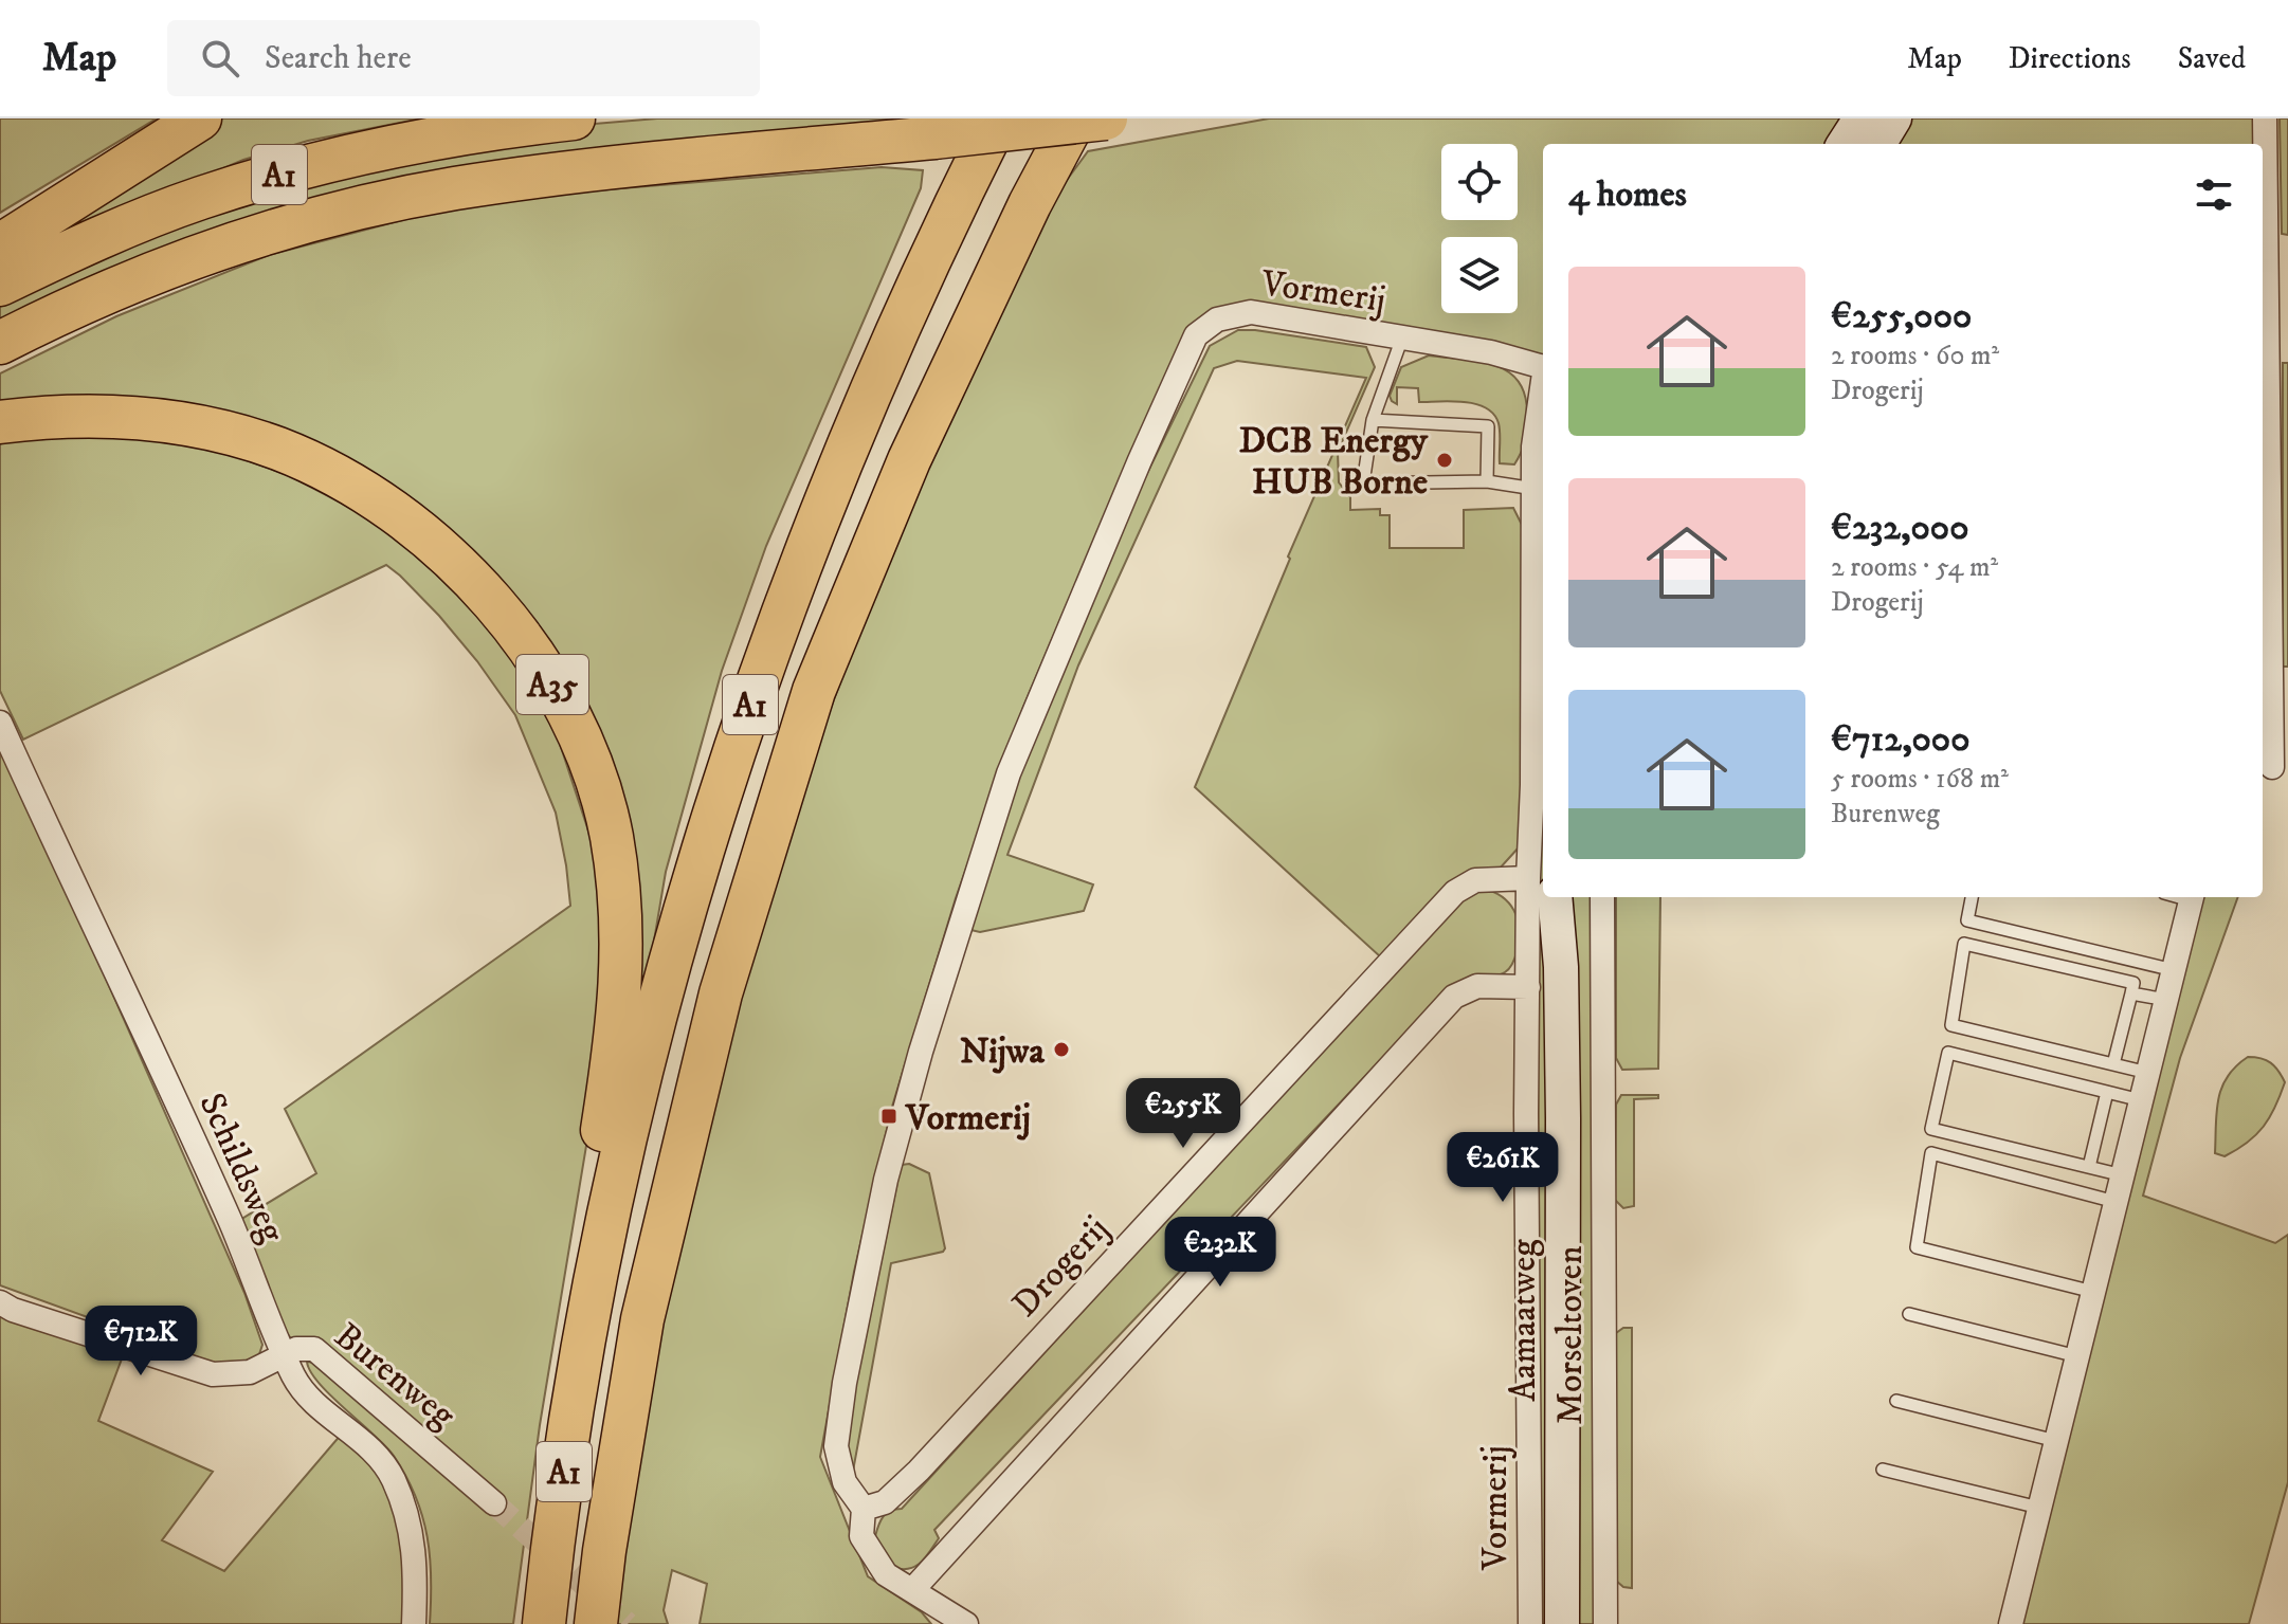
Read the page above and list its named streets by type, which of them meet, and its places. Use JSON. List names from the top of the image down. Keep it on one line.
{"streets":{"highway":["A1","A35"],"main road":["Aamaatweg"],"street":["Vormerij","Schildsweg","Drogerij","Morseltoven","Burenweg"]},"crossings":[["A1","A35"],["Vormerij","Drogerij"],["Schildsweg","Burenweg"]],"places":{"other":["DCB Energy HUB Borne","Nijwa"],"transit":["Vormerij"]},"page":{"header":"Map","search":"Search here","nav":["Map","Directions","Saved"],"heading":"4 homes","list":[{"name":"€255,000","note":"2 rooms · 60 m² · Drogerij"},{"name":"€232,000","note":"2 rooms · 54 m² · Drogerij"},{"name":"€712,000","note":"5 rooms · 168 m² · Burenweg"}],"price":["€255K","€261K","€232K","€712K"]}}
